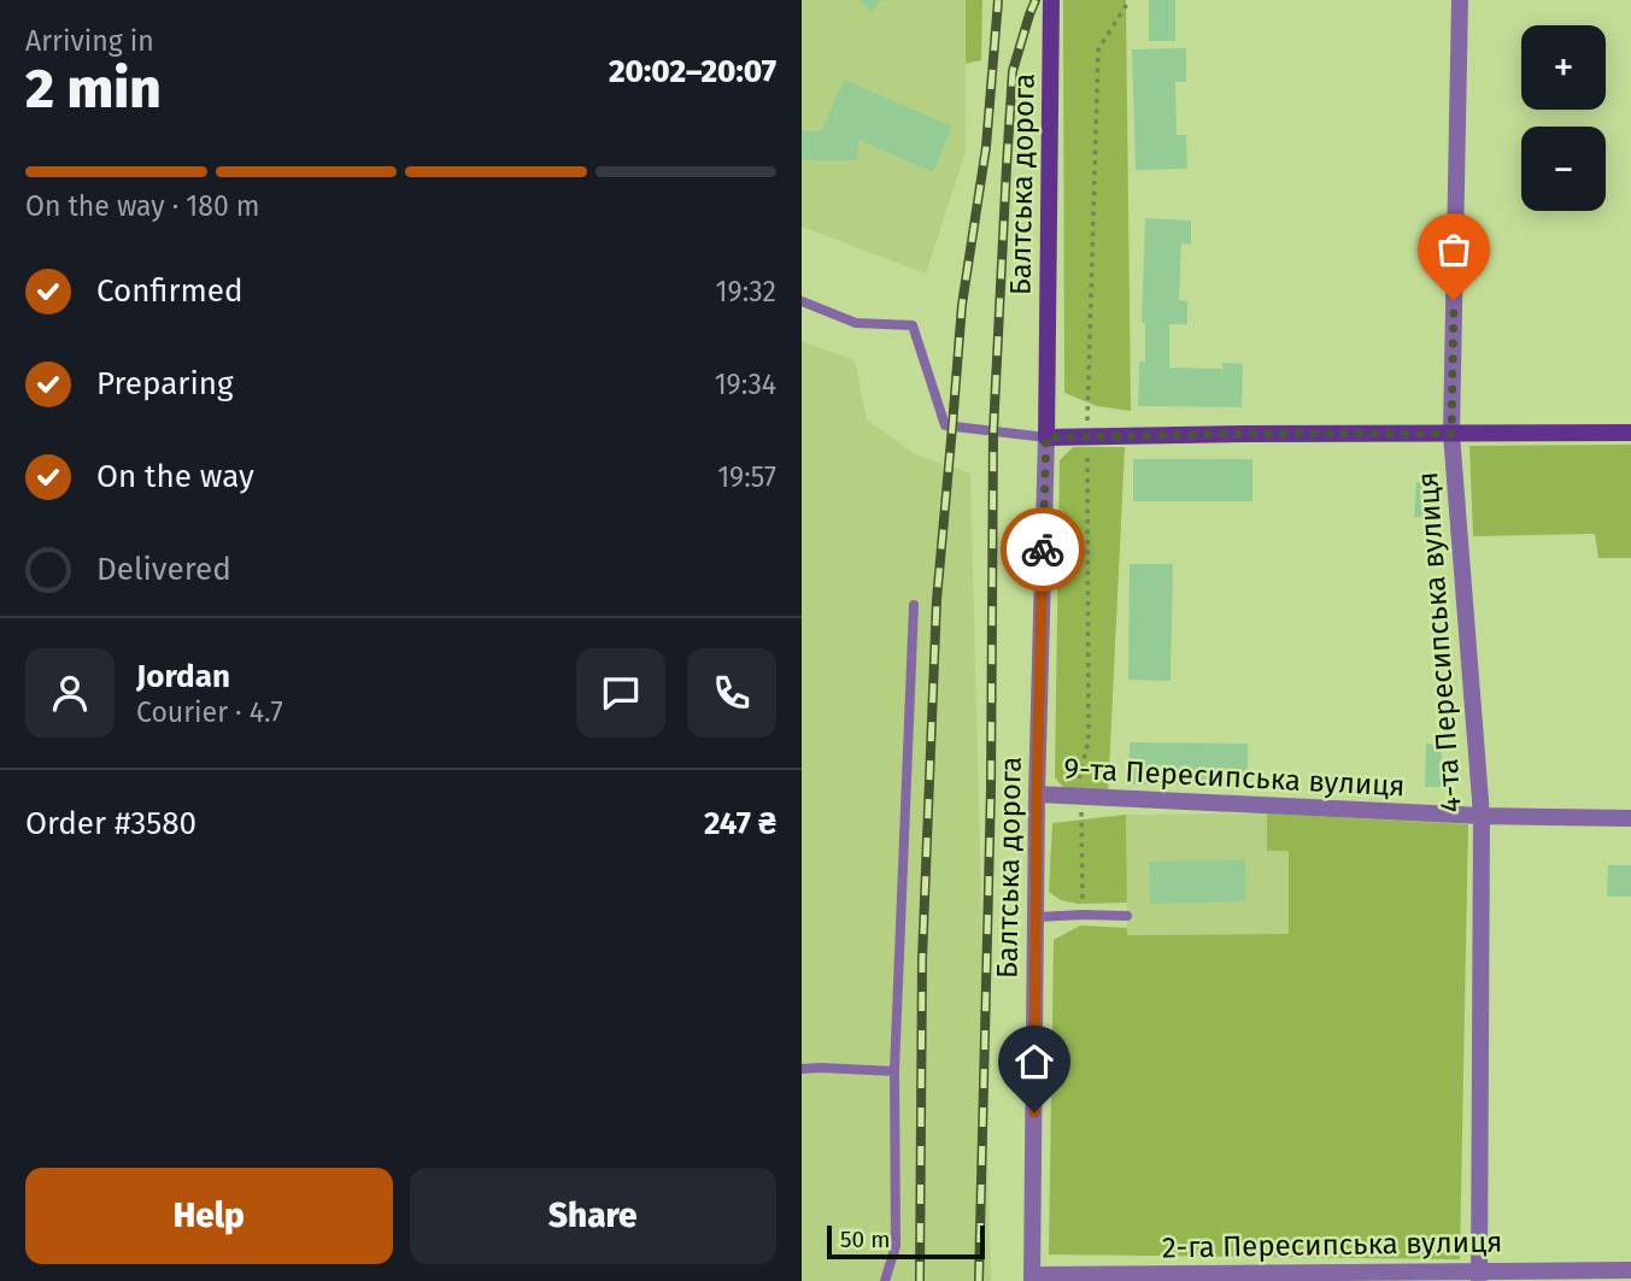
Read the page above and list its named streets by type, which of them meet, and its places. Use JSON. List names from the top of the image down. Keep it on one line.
{"streets":{"main road":["Балтська дорога"],"street":["4-та Пересипська вулиця","9-та Пересипська вулиця","2-га Пересипська вулиця"]},"crossings":[["Балтська дорога","9-та Пересипська вулиця"],["Балтська дорога","2-га Пересипська вулиця"],["4-та Пересипська вулиця","9-та Пересипська вулиця"],["4-та Пересипська вулиця","2-га Пересипська вулиця"]],"scale_bar":"50 m","page":{"heading":["2 min","Arriving in","20:02–20:07"],"panel":["Jordan","Courier · 4.7","Order #3580","247 ₴"],"map_buttons":["+","−"],"bar":"On the way · 180 m","list":[["Confirmed","19:32"],["Preparing","19:34"],["On the way","19:57"],"Delivered"],"buttons":["Help","Share"],"scale":"50 m"}}
